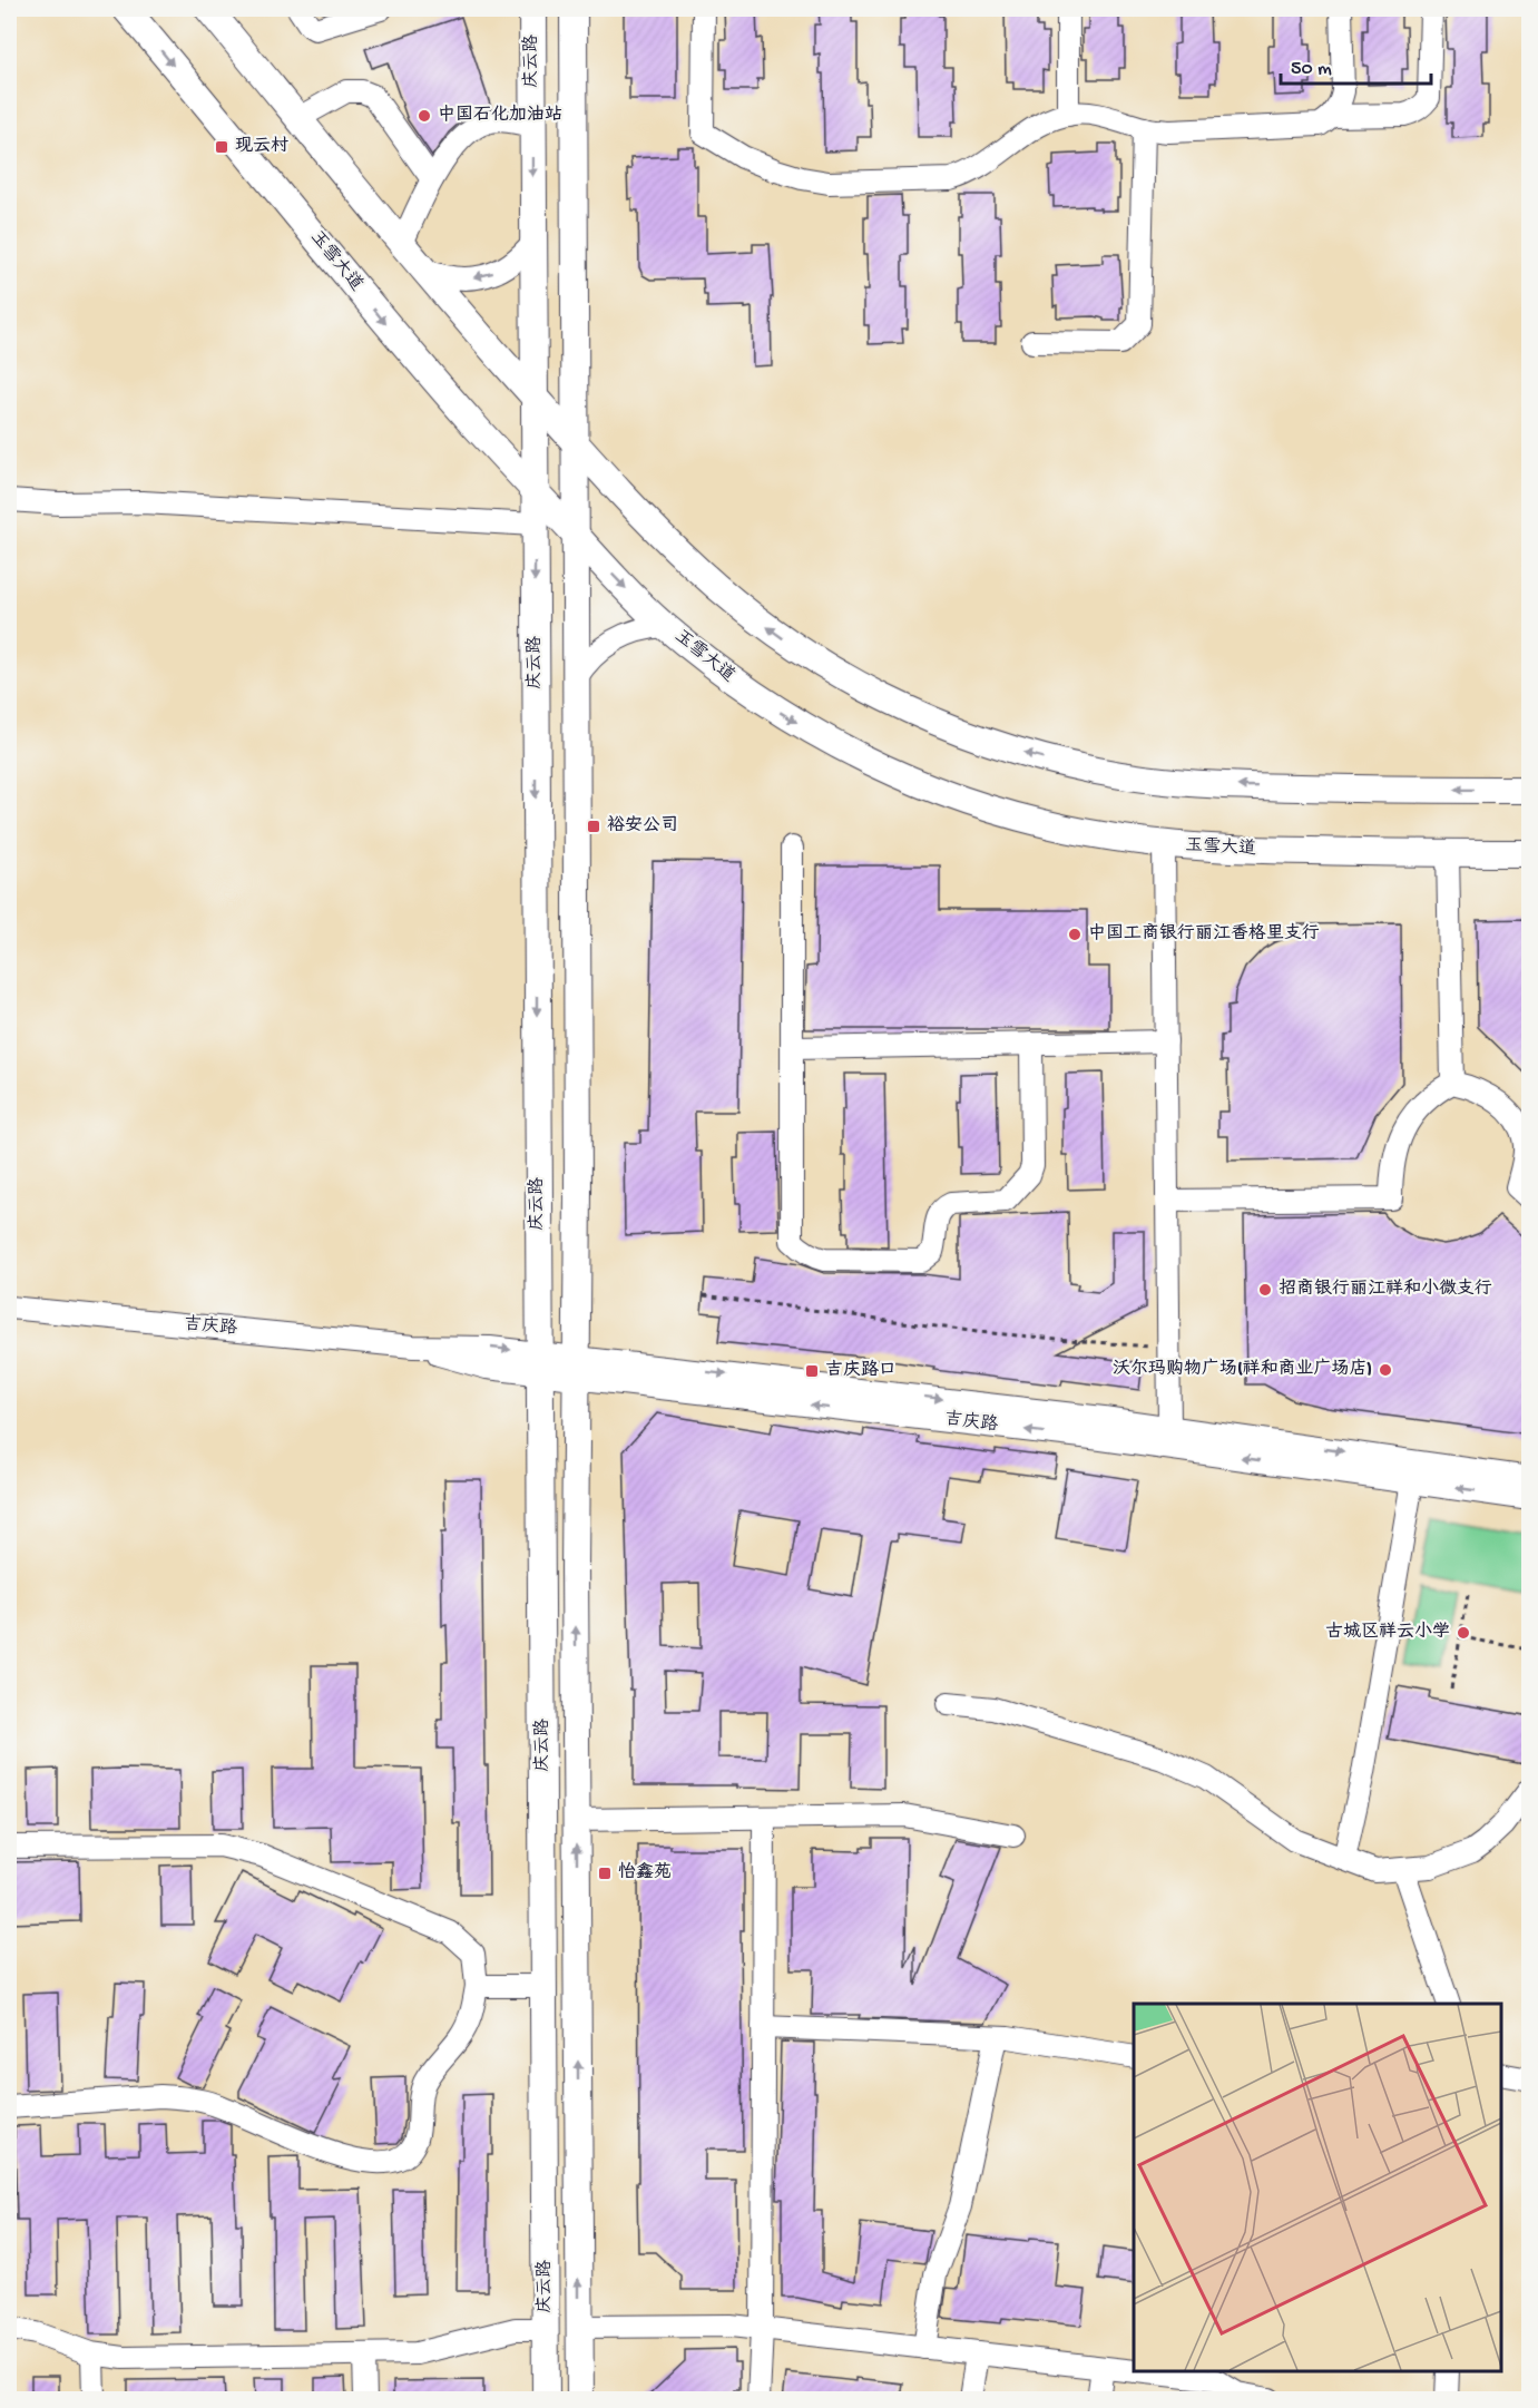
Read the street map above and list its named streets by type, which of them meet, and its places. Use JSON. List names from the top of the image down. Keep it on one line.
{"streets":{"main road":["庆云路","玉雪大道"],"street":["吉庆路"]},"crossings":[["庆云路","玉雪大道"],["庆云路","吉庆路"]],"places":{"other":["中国石化加油站","中国工商银行丽江香格里支行","招商银行丽江祥和小微支行","沃尔玛购物广场(祥和商业广场店)","古城区祥云小学"],"transit":["现云村","裕安公司","吉庆路口","怡鑫苑"]},"scale_bar":"50 m"}
